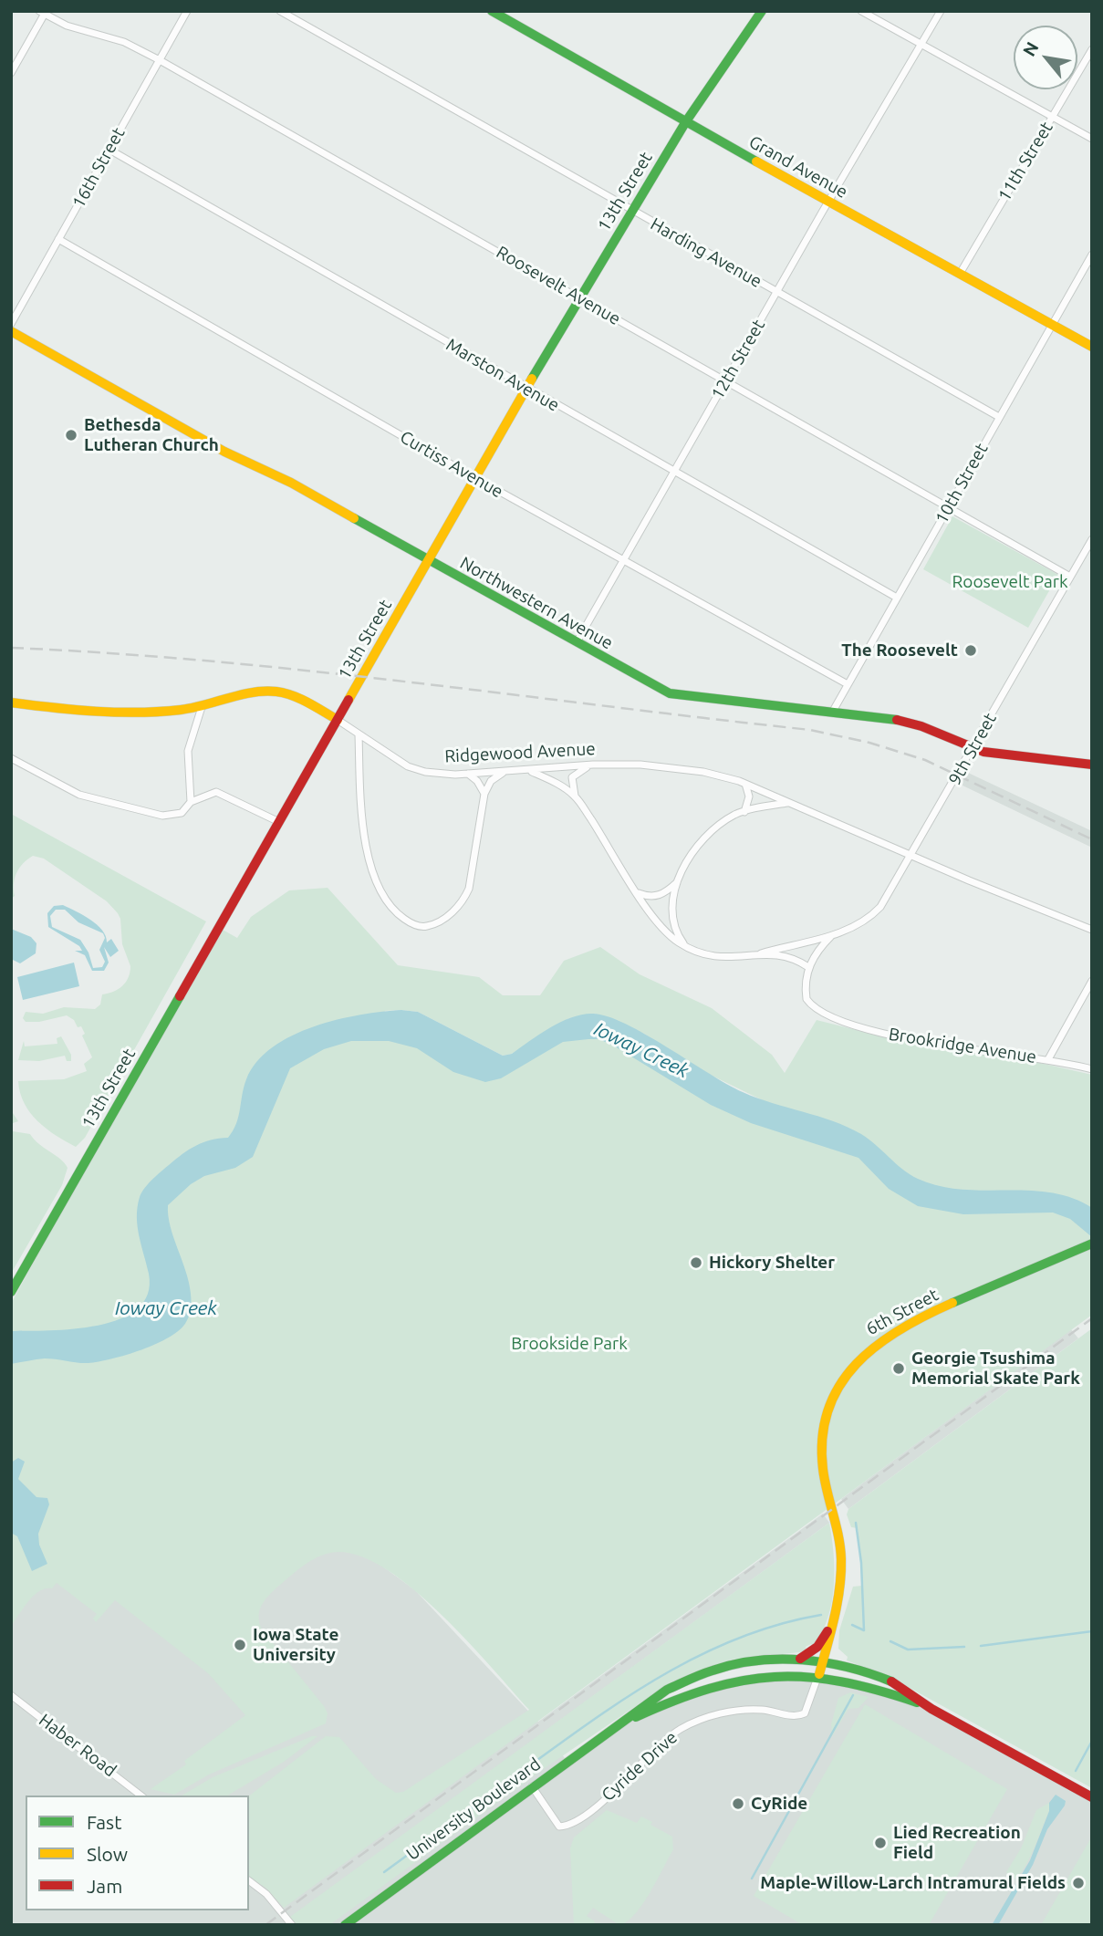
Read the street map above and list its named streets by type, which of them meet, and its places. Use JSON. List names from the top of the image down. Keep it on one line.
{"streets":{"main road":["Grand Avenue","13th Street","Northwestern Avenue","Ridgewood Avenue","6th Street","University Boulevard"],"street":["11th Street","16th Street","Harding Avenue","Roosevelt Avenue","12th Street","Marston Avenue","Curtiss Avenue","10th Street","9th Street","Brookridge Avenue","Haber Road","Cyride Drive"]},"crossings":[["11th Street","Grand Avenue"],["Grand Avenue","13th Street"],["Grand Avenue","12th Street"],["Grand Avenue","10th Street"],["16th Street","Roosevelt Avenue"],["16th Street","Marston Avenue"],["16th Street","Curtiss Avenue"],["13th Street","Harding Avenue"],["13th Street","Roosevelt Avenue"],["13th Street","Marston Avenue"],["13th Street","Curtiss Avenue"],["13th Street","Northwestern Avenue"],["13th Street","Ridgewood Avenue"],["Harding Avenue","12th Street"],["Harding Avenue","10th Street"],["Roosevelt Avenue","12th Street"],["Roosevelt Avenue","10th Street"],["Roosevelt Avenue","9th Street"],["12th Street","Marston Avenue"],["12th Street","Curtiss Avenue"],["12th Street","Northwestern Avenue"],["Marston Avenue","10th Street"],["Curtiss Avenue","10th Street"],["10th Street","Northwestern Avenue"],["Northwestern Avenue","9th Street"],["9th Street","Ridgewood Avenue"],["9th Street","Brookridge Avenue"],["6th Street","Cyride Drive"],["6th Street","University Boulevard"],["Cyride Drive","University Boulevard"]],"water":["Ioway Creek"],"parks":["Roosevelt Park","Brookside Park"],"places":["Bethesda Lutheran Church","The Roosevelt","Hickory Shelter","Georgie Tsushima Memorial Skate Park","Iowa State University","CyRide","Lied Recreation Field","Maple-Willow-Larch Intramural Fields"],"legend":["Fast","Slow","Jam"],"north":"top left"}
